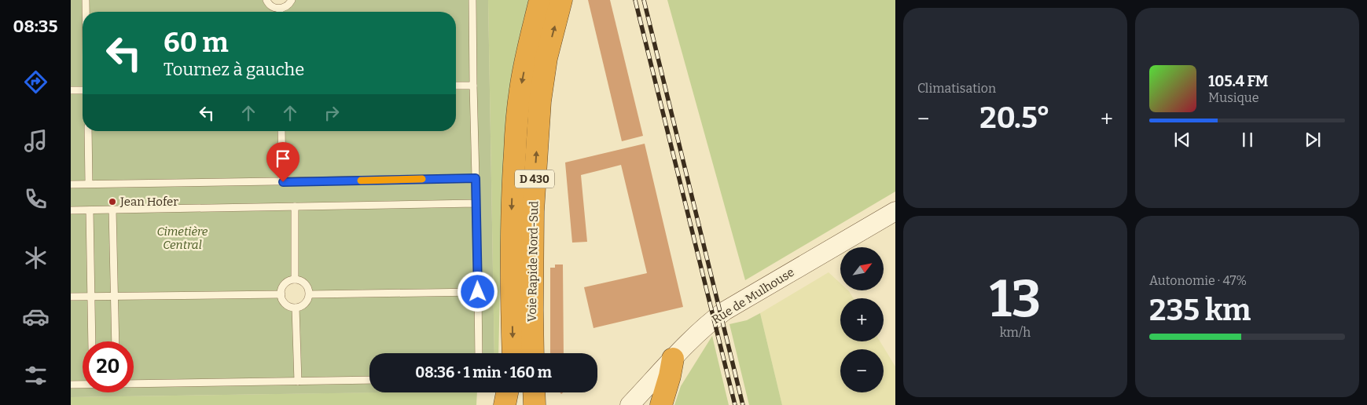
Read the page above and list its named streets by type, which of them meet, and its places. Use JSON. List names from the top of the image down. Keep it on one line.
{"streets":{"highway":["D 430","Voie Rapide Nord-Sud"],"main road":["Rue de Mulhouse"]},"parks":["Cimetière Central"],"places":["Jean Hofer"],"north":"top right","page":{"tabs":"08:35","tile":["Climatisation",["13","km/h"],["Autonomie · 47%","235 km"]],"turn":["60 m","Tournez à gauche"],"song":["105.4 FM","Musique"],"heat":["−","20.5°","+"],"map_buttons":["+","−"],"limit":"20","trip":"08:36 · 1 min · 160 m"}}
